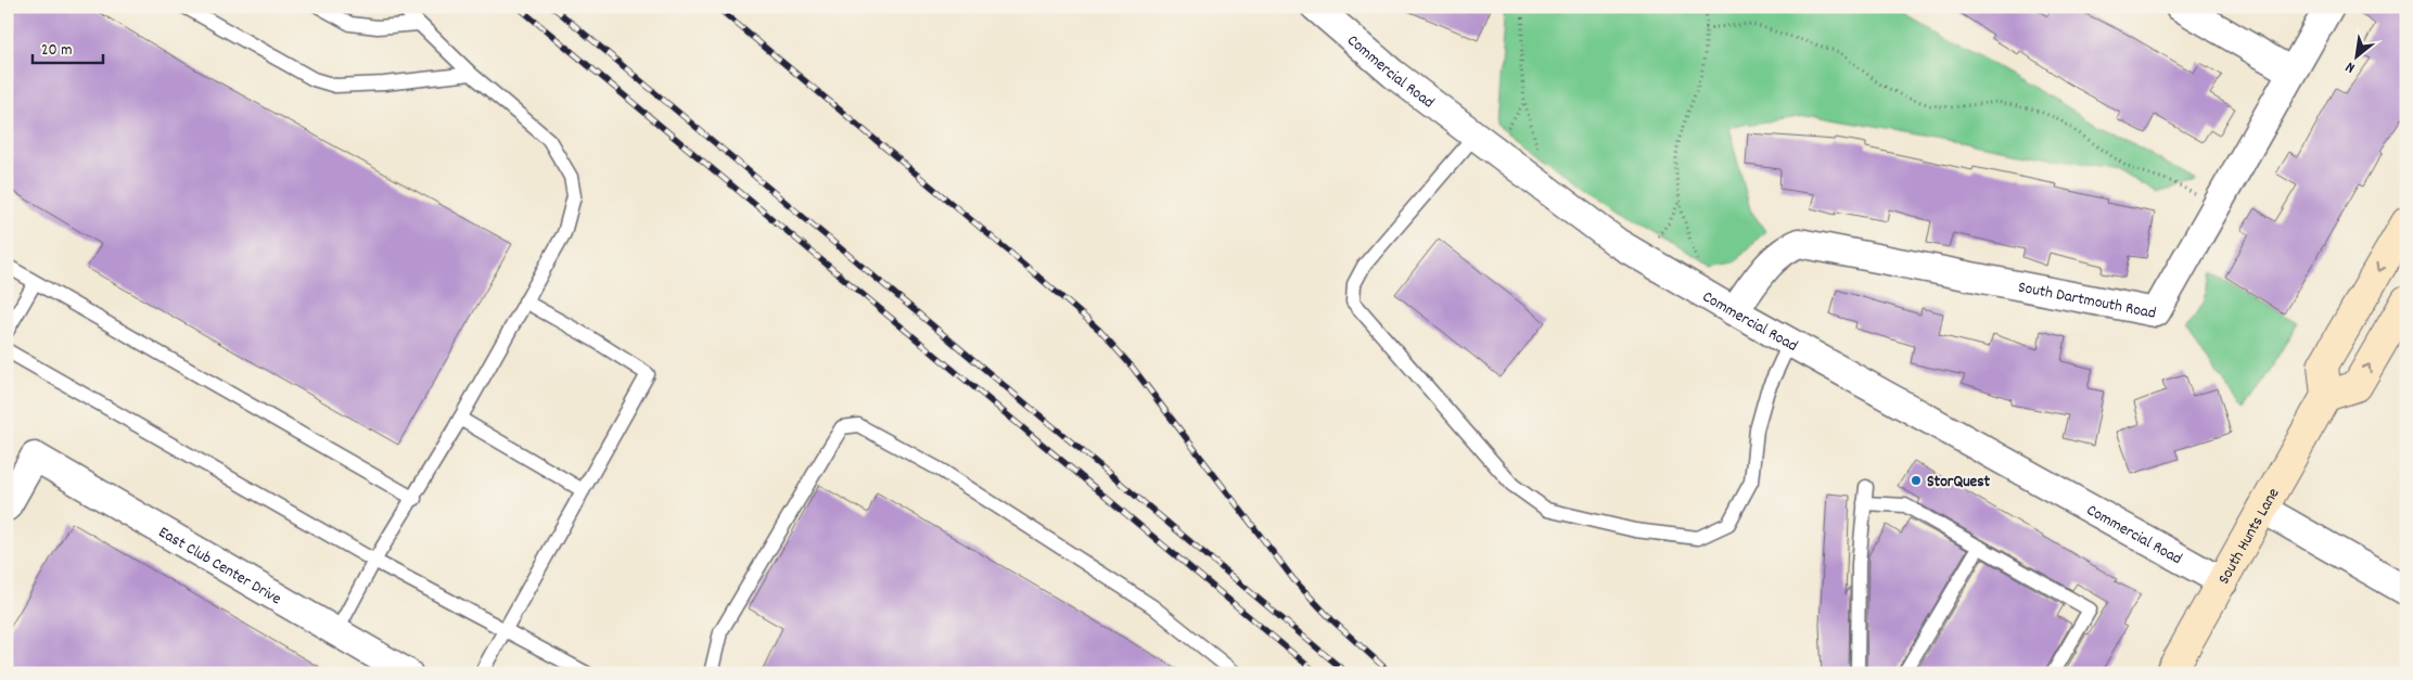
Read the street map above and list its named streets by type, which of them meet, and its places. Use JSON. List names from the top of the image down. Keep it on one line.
{"streets":{"main road":["South Hunts Lane"],"street":["Commercial Road","South Dartmouth Road","East Club Center Drive"]},"crossings":[["Commercial Road","South Dartmouth Road"],["Commercial Road","South Hunts Lane"]],"places":["StorQuest"],"scale_bar":"20 m","north":"bottom left"}
